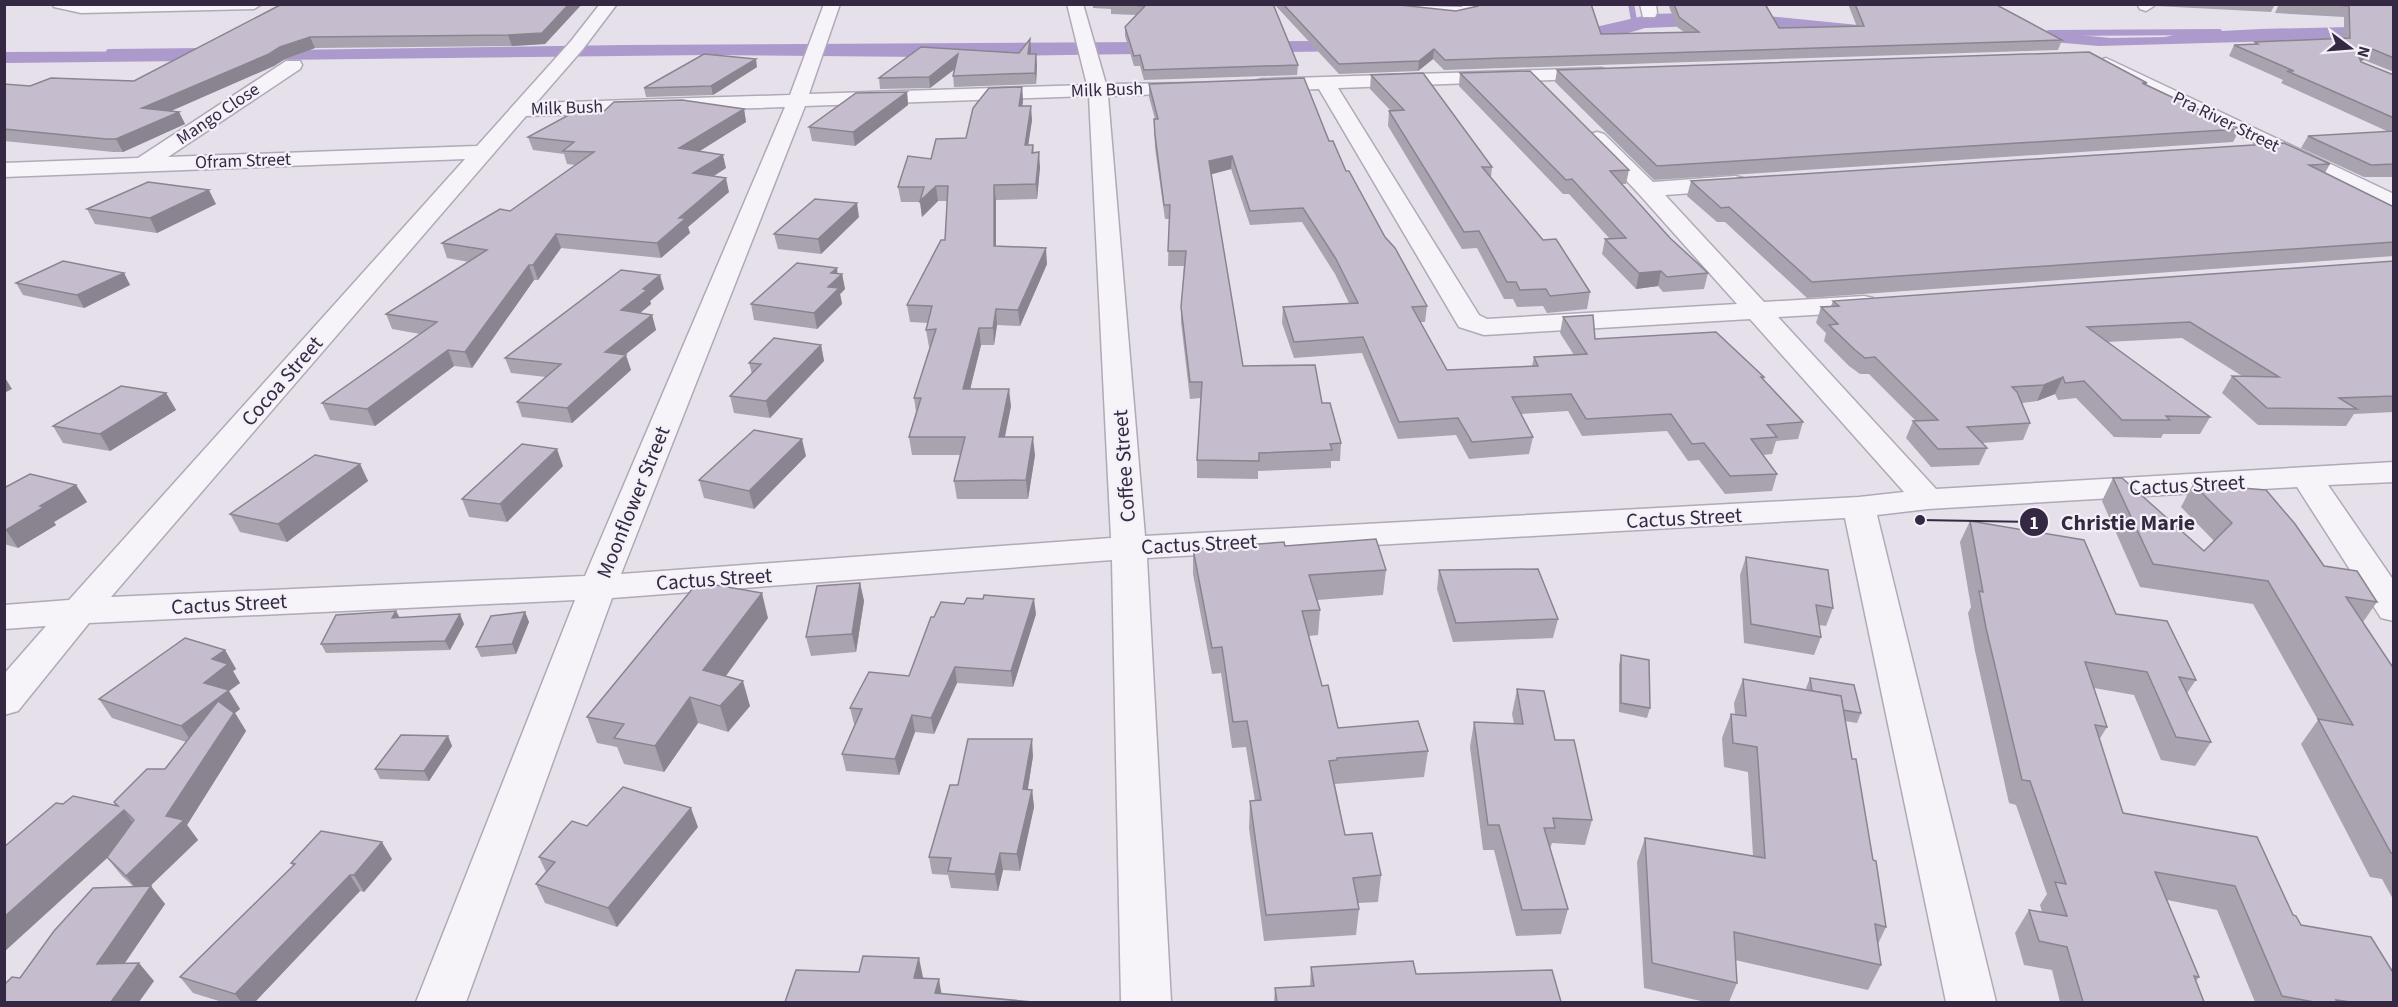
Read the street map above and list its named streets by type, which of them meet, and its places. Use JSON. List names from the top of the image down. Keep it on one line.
{"streets":{"street":["Milk Bush","Mango Close","Pra River Street","Ofram Street","Cocoa Street","Coffee Street","Cactus Street","Moonflower Street"]},"crossings":[["Milk Bush","Cocoa Street"],["Milk Bush","Coffee Street"],["Milk Bush","Moonflower Street"],["Mango Close","Ofram Street"],["Ofram Street","Cocoa Street"],["Cocoa Street","Cactus Street"],["Coffee Street","Cactus Street"],["Cactus Street","Moonflower Street"]],"places":["Christie Marie"],"north":"right"}
